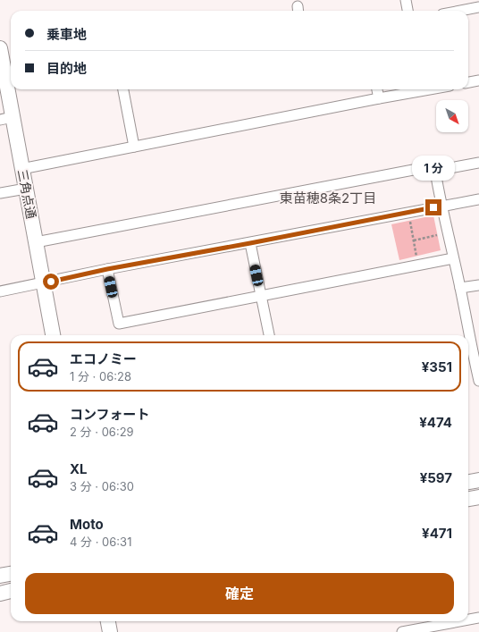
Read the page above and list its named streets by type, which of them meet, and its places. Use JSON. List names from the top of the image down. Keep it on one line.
{"streets":{"street":["三角点通"]},"districts":["東苗穂8条2丁目"],"north":"bottom right","page":{"banner":["乗車地","目的地"],"bubble":"1 分","list":[{"name":"エコノミー","note":"1 分 · 06:28","value":"¥351"},{"name":"コンフォート","note":"2 分 · 06:29","value":"¥474"},{"name":"XL","note":"3 分 · 06:30","value":"¥597"},{"name":"Moto","note":"4 分 · 06:31","value":"¥471"}],"buttons":"確定"}}
